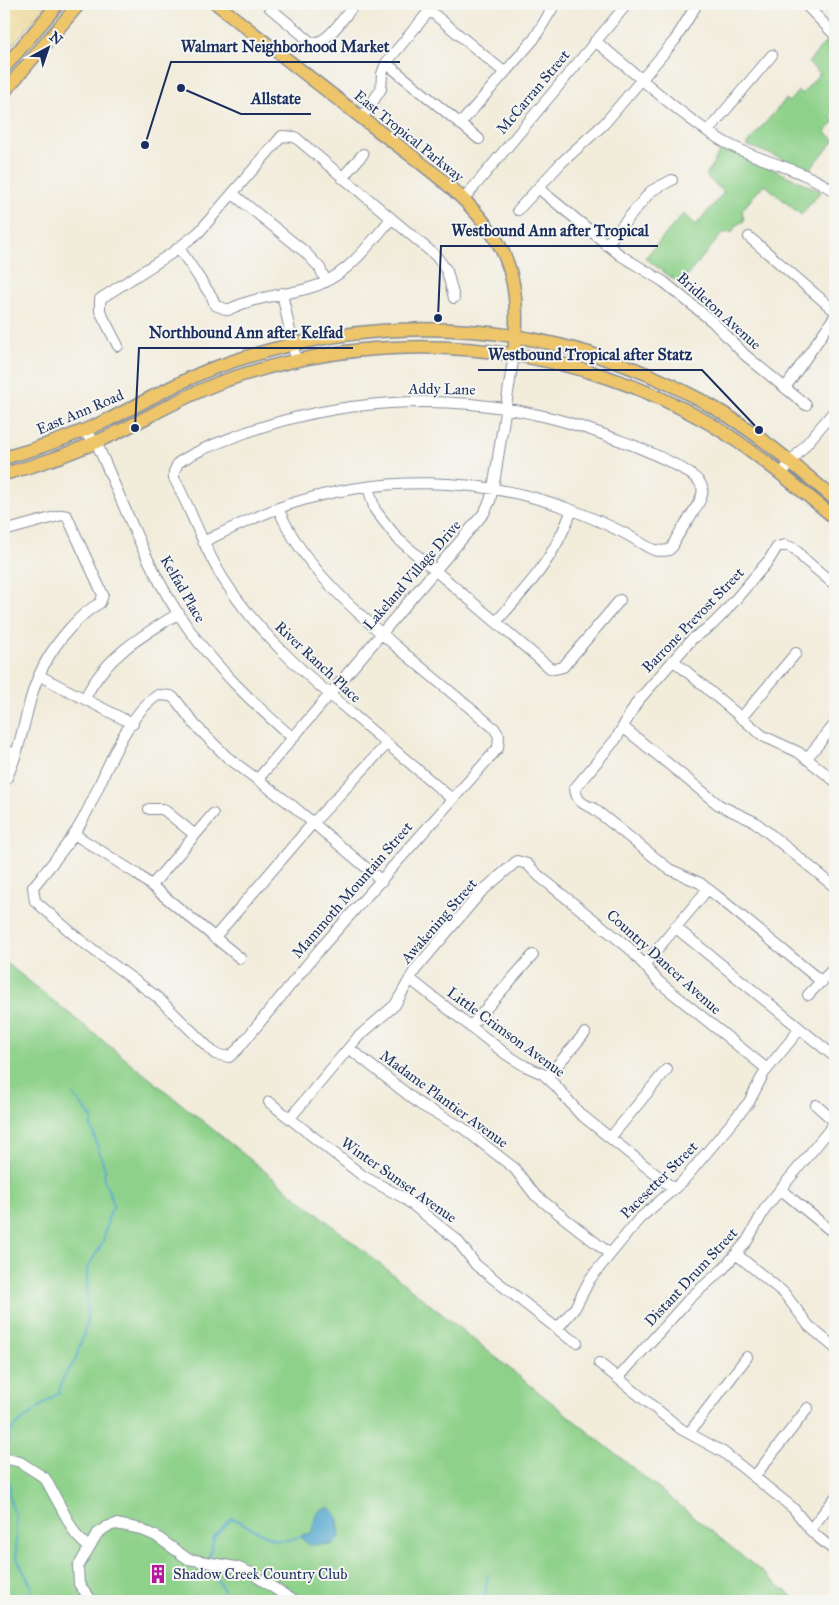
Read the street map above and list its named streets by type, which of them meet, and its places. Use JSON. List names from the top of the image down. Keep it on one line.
{"streets":{"main road":["East Tropical Parkway","East Ann Road"],"street":["McCarran Street","Bridleton Avenue","Addy Lane","Lakeland Village Drive","Kelfad Place","Barrone Prevost Street","River Ranch Place","Mammoth Mountain Street","Awakening Street","Country Dancer Avenue","Little Crimson Avenue","Madame Plantier Avenue","Winter Sunset Avenue","Pacesetter Street","Distant Drum Street"]},"crossings":[["McCarran Street","East Tropical Parkway"],["East Tropical Parkway","East Ann Road"],["East Tropical Parkway","Lakeland Village Drive"],["Addy Lane","Lakeland Village Drive"],["Addy Lane","River Ranch Place"],["East Ann Road","Kelfad Place"],["Lakeland Village Drive","Kelfad Place"],["Lakeland Village Drive","River Ranch Place"],["Lakeland Village Drive","Mammoth Mountain Street"],["River Ranch Place","Mammoth Mountain Street"],["Awakening Street","Country Dancer Avenue"],["Awakening Street","Little Crimson Avenue"],["Awakening Street","Madame Plantier Avenue"],["Awakening Street","Winter Sunset Avenue"],["Country Dancer Avenue","Pacesetter Street"],["Little Crimson Avenue","Pacesetter Street"],["Madame Plantier Avenue","Pacesetter Street"],["Winter Sunset Avenue","Pacesetter Street"]],"places":{"other":["Allstate","Walmart Neighborhood Market","Westbound Ann after Tropical","Northbound Ann after Kelfad","Westbound Tropical after Statz"],"building":["Shadow Creek Country Club"]},"north":"top right"}
